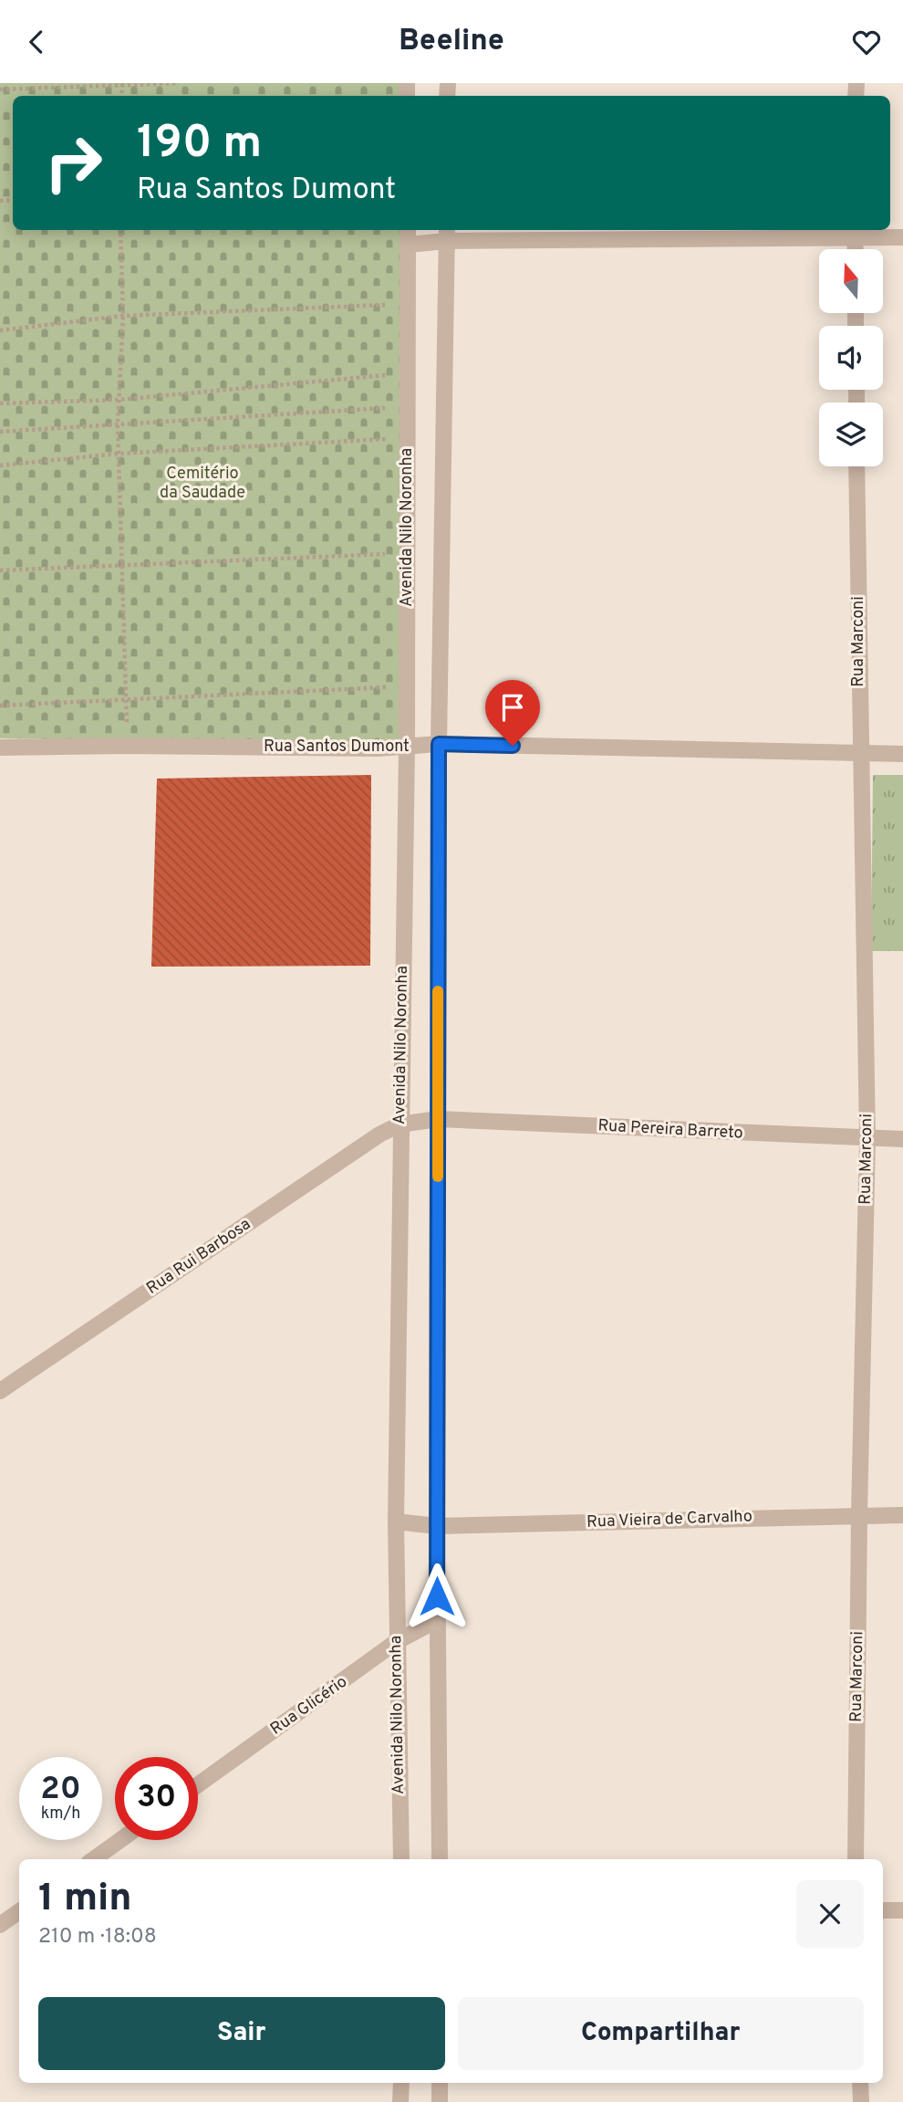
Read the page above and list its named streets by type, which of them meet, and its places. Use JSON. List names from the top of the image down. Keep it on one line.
{"streets":{"street":["Avenida Nilo Noronha","Rua Marconi","Rua Santos Dumont","Rua Pereira Barreto","Rua Rui Barbosa","Rua Vieira de Carvalho","Rua Glicério"]},"crossings":[["Avenida Nilo Noronha","Rua Santos Dumont"],["Avenida Nilo Noronha","Rua Pereira Barreto"],["Avenida Nilo Noronha","Rua Rui Barbosa"],["Avenida Nilo Noronha","Rua Vieira de Carvalho"],["Avenida Nilo Noronha","Rua Glicério"],["Rua Marconi","Rua Santos Dumont"],["Rua Marconi","Rua Pereira Barreto"],["Rua Marconi","Rua Vieira de Carvalho"],["Rua Pereira Barreto","Rua Rui Barbosa"]],"parks":["Cemitério da Saudade"],"north":"top","page":{"header":"Beeline","turn":["190 m","Rua Santos Dumont"],"speed":"20 km/h","limit":"30","heading":["1 min","210 m · 18:08"],"buttons":["Sair","Compartilhar"]}}
